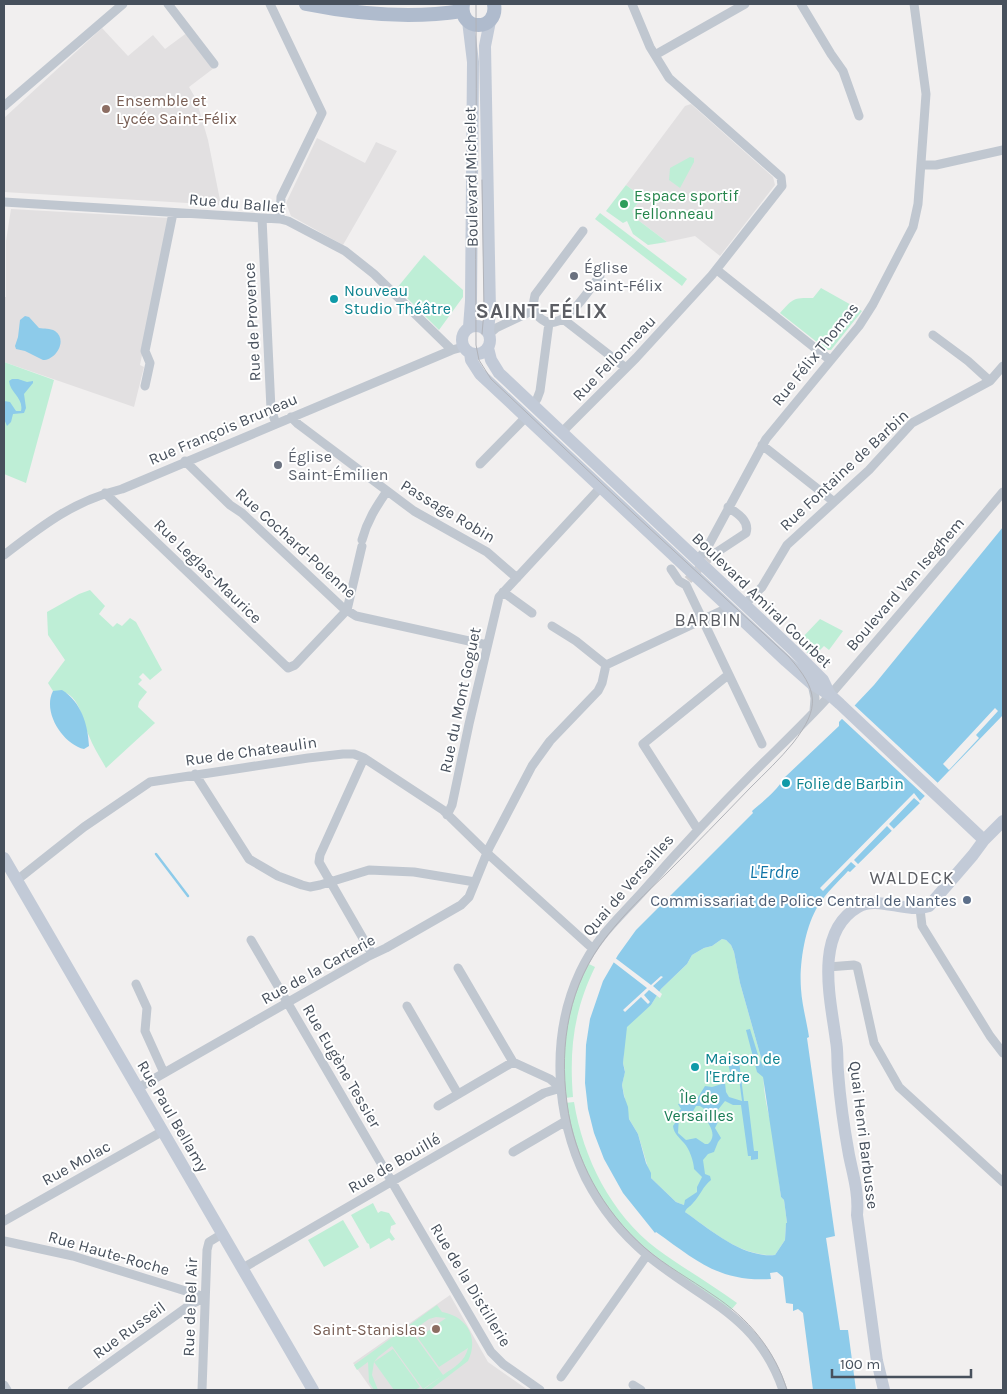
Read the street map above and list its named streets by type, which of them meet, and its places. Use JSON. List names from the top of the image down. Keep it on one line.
{"streets":{"street":["Boulevard Michelet","Rue du Ballet","Rue de Provence","Rue Félix Thomas","Rue Fellonneau","Rue François Bruneau","Rue Fontaine de Barbin","Passage Robin","Rue Cochard-Polenne","Rue Leglas-Maurice","Boulevard Van Iseghem","Boulevard Amiral Courbet","Rue du Mont Goguet","Rue de Chateaulin","Quai de Versailles","Rue de la Carterie","Rue Eugène Tessier","Rue Paul Bellamy","Quai Henri Barbusse","Rue Molac","Rue de Bouillé","Rue Haute-Roche","Rue de la Distillerie","Rue de Bel Air","Rue Russeil"]},"crossings":[["Boulevard Michelet","Rue du Ballet"],["Boulevard Michelet","Rue François Bruneau"],["Boulevard Michelet","Boulevard Amiral Courbet"],["Rue du Ballet","Rue de Provence"],["Rue du Ballet","Rue François Bruneau"],["Rue du Ballet","Boulevard Amiral Courbet"],["Rue de Provence","Rue François Bruneau"],["Rue Félix Thomas","Boulevard Amiral Courbet"],["Rue Fellonneau","Boulevard Amiral Courbet"],["Rue François Bruneau","Passage Robin"],["Rue François Bruneau","Rue Cochard-Polenne"],["Rue François Bruneau","Rue Leglas-Maurice"],["Rue François Bruneau","Boulevard Amiral Courbet"],["Rue Cochard-Polenne","Rue Leglas-Maurice"],["Rue Cochard-Polenne","Rue du Mont Goguet"],["Boulevard Van Iseghem","Boulevard Amiral Courbet"],["Boulevard Van Iseghem","Quai de Versailles"],["Boulevard Amiral Courbet","Quai de Versailles"],["Rue du Mont Goguet","Rue de Chateaulin"],["Rue de Chateaulin","Quai de Versailles"],["Rue de Chateaulin","Rue de la Carterie"],["Rue de Chateaulin","Rue Paul Bellamy"],["Quai de Versailles","Rue de Bouillé"],["Rue de la Carterie","Rue Eugène Tessier"],["Rue de la Carterie","Rue Paul Bellamy"],["Rue Eugène Tessier","Rue de Bouillé"],["Rue Eugène Tessier","Rue de la Distillerie"],["Rue Paul Bellamy","Rue Molac"],["Rue Paul Bellamy","Rue de Bouillé"],["Rue Paul Bellamy","Rue de Bel Air"],["Rue de Bouillé","Rue de la Distillerie"],["Rue Haute-Roche","Rue de Bel Air"],["Rue Haute-Roche","Rue Russeil"],["Rue de Bel Air","Rue Russeil"]],"districts":["SAINT-FÉLIX","BARBIN","WALDECK"],"water":["L'Erdre"],"parks":["Île de Versailles"],"places":["Ensemble et Lycée Saint-Félix","Espace sportif Fellonneau","Église Saint-Félix","Nouveau Studio Théâtre","Église Saint-Émilien","Folie de Barbin","Commissariat de Police Central de Nantes","Maison de l'Erdre","Saint-Stanislas"],"scale_bar":"100 m"}
